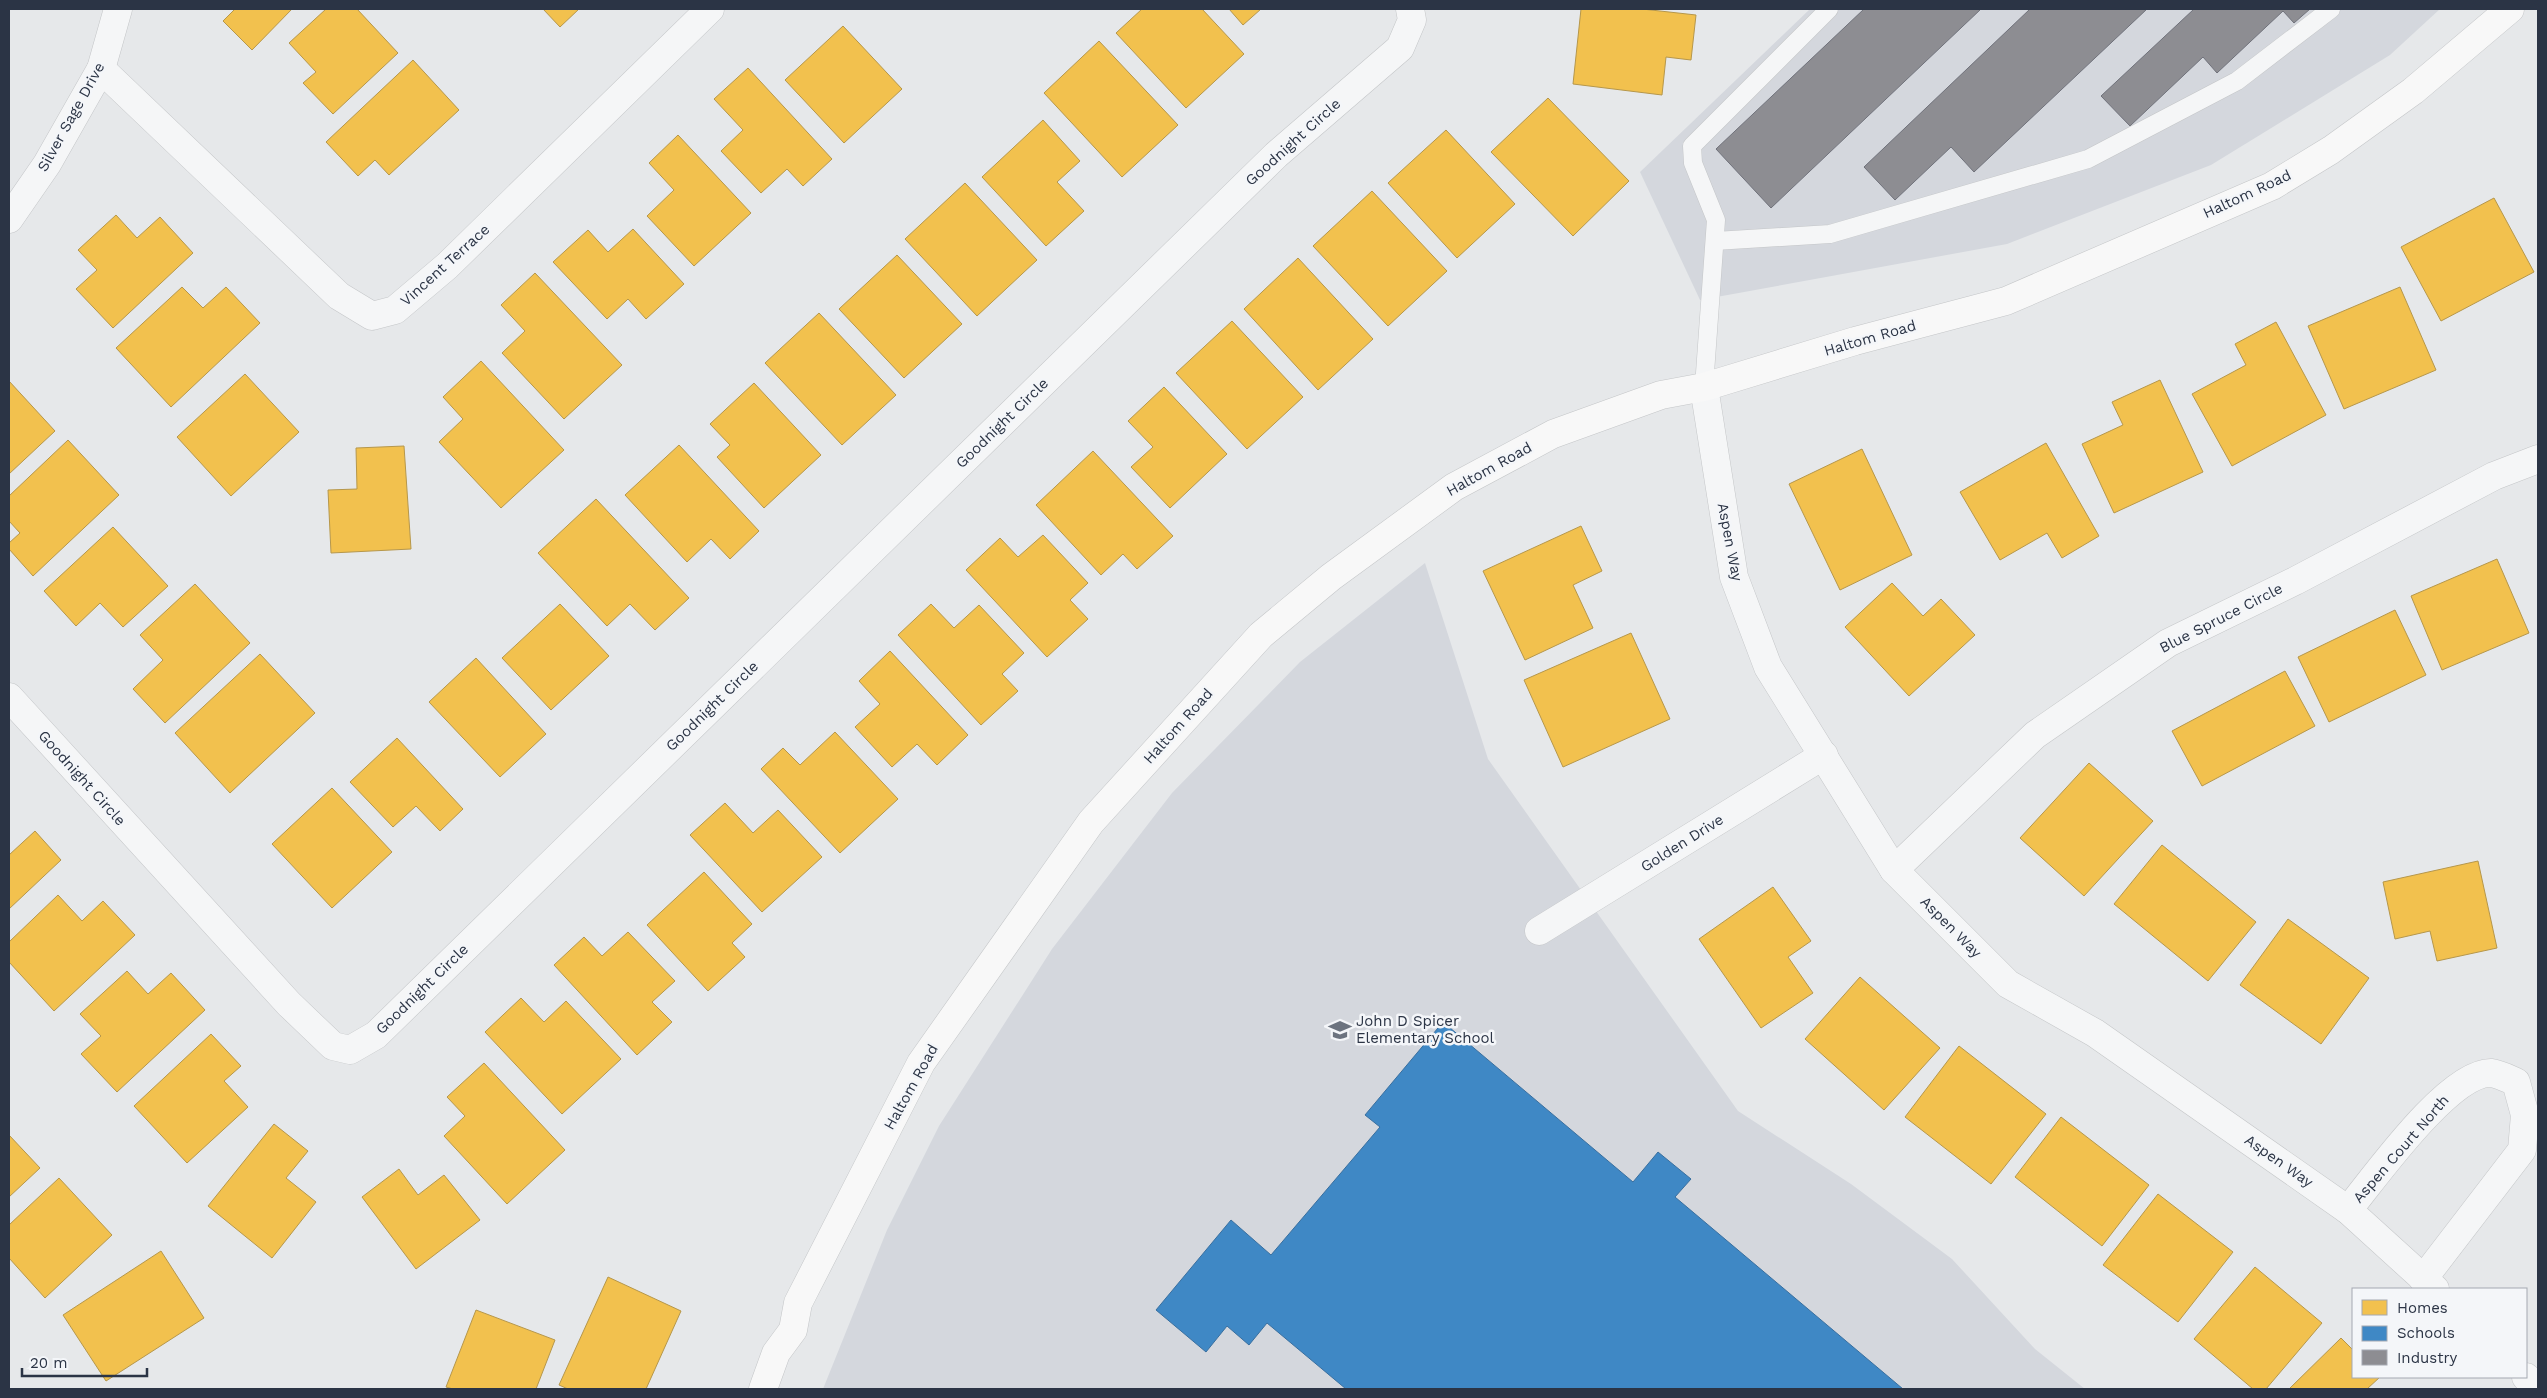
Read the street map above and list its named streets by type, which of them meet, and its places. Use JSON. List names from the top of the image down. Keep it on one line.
{"streets":{"main road":["Haltom Road"],"street":["Silver Sage Drive","Goodnight Circle","Vincent Terrace","Aspen Way","Blue Spruce Circle","Golden Drive","Aspen Court North"]},"crossings":[["Silver Sage Drive","Vincent Terrace"],["Haltom Road","Aspen Way"],["Aspen Way","Blue Spruce Circle"],["Aspen Way","Golden Drive"],["Aspen Way","Aspen Court North"]],"places":{"school or university":["John D Spicer Elementary School"]},"legend":["Homes","Schools","Industry"],"scale_bar":"20 m"}
